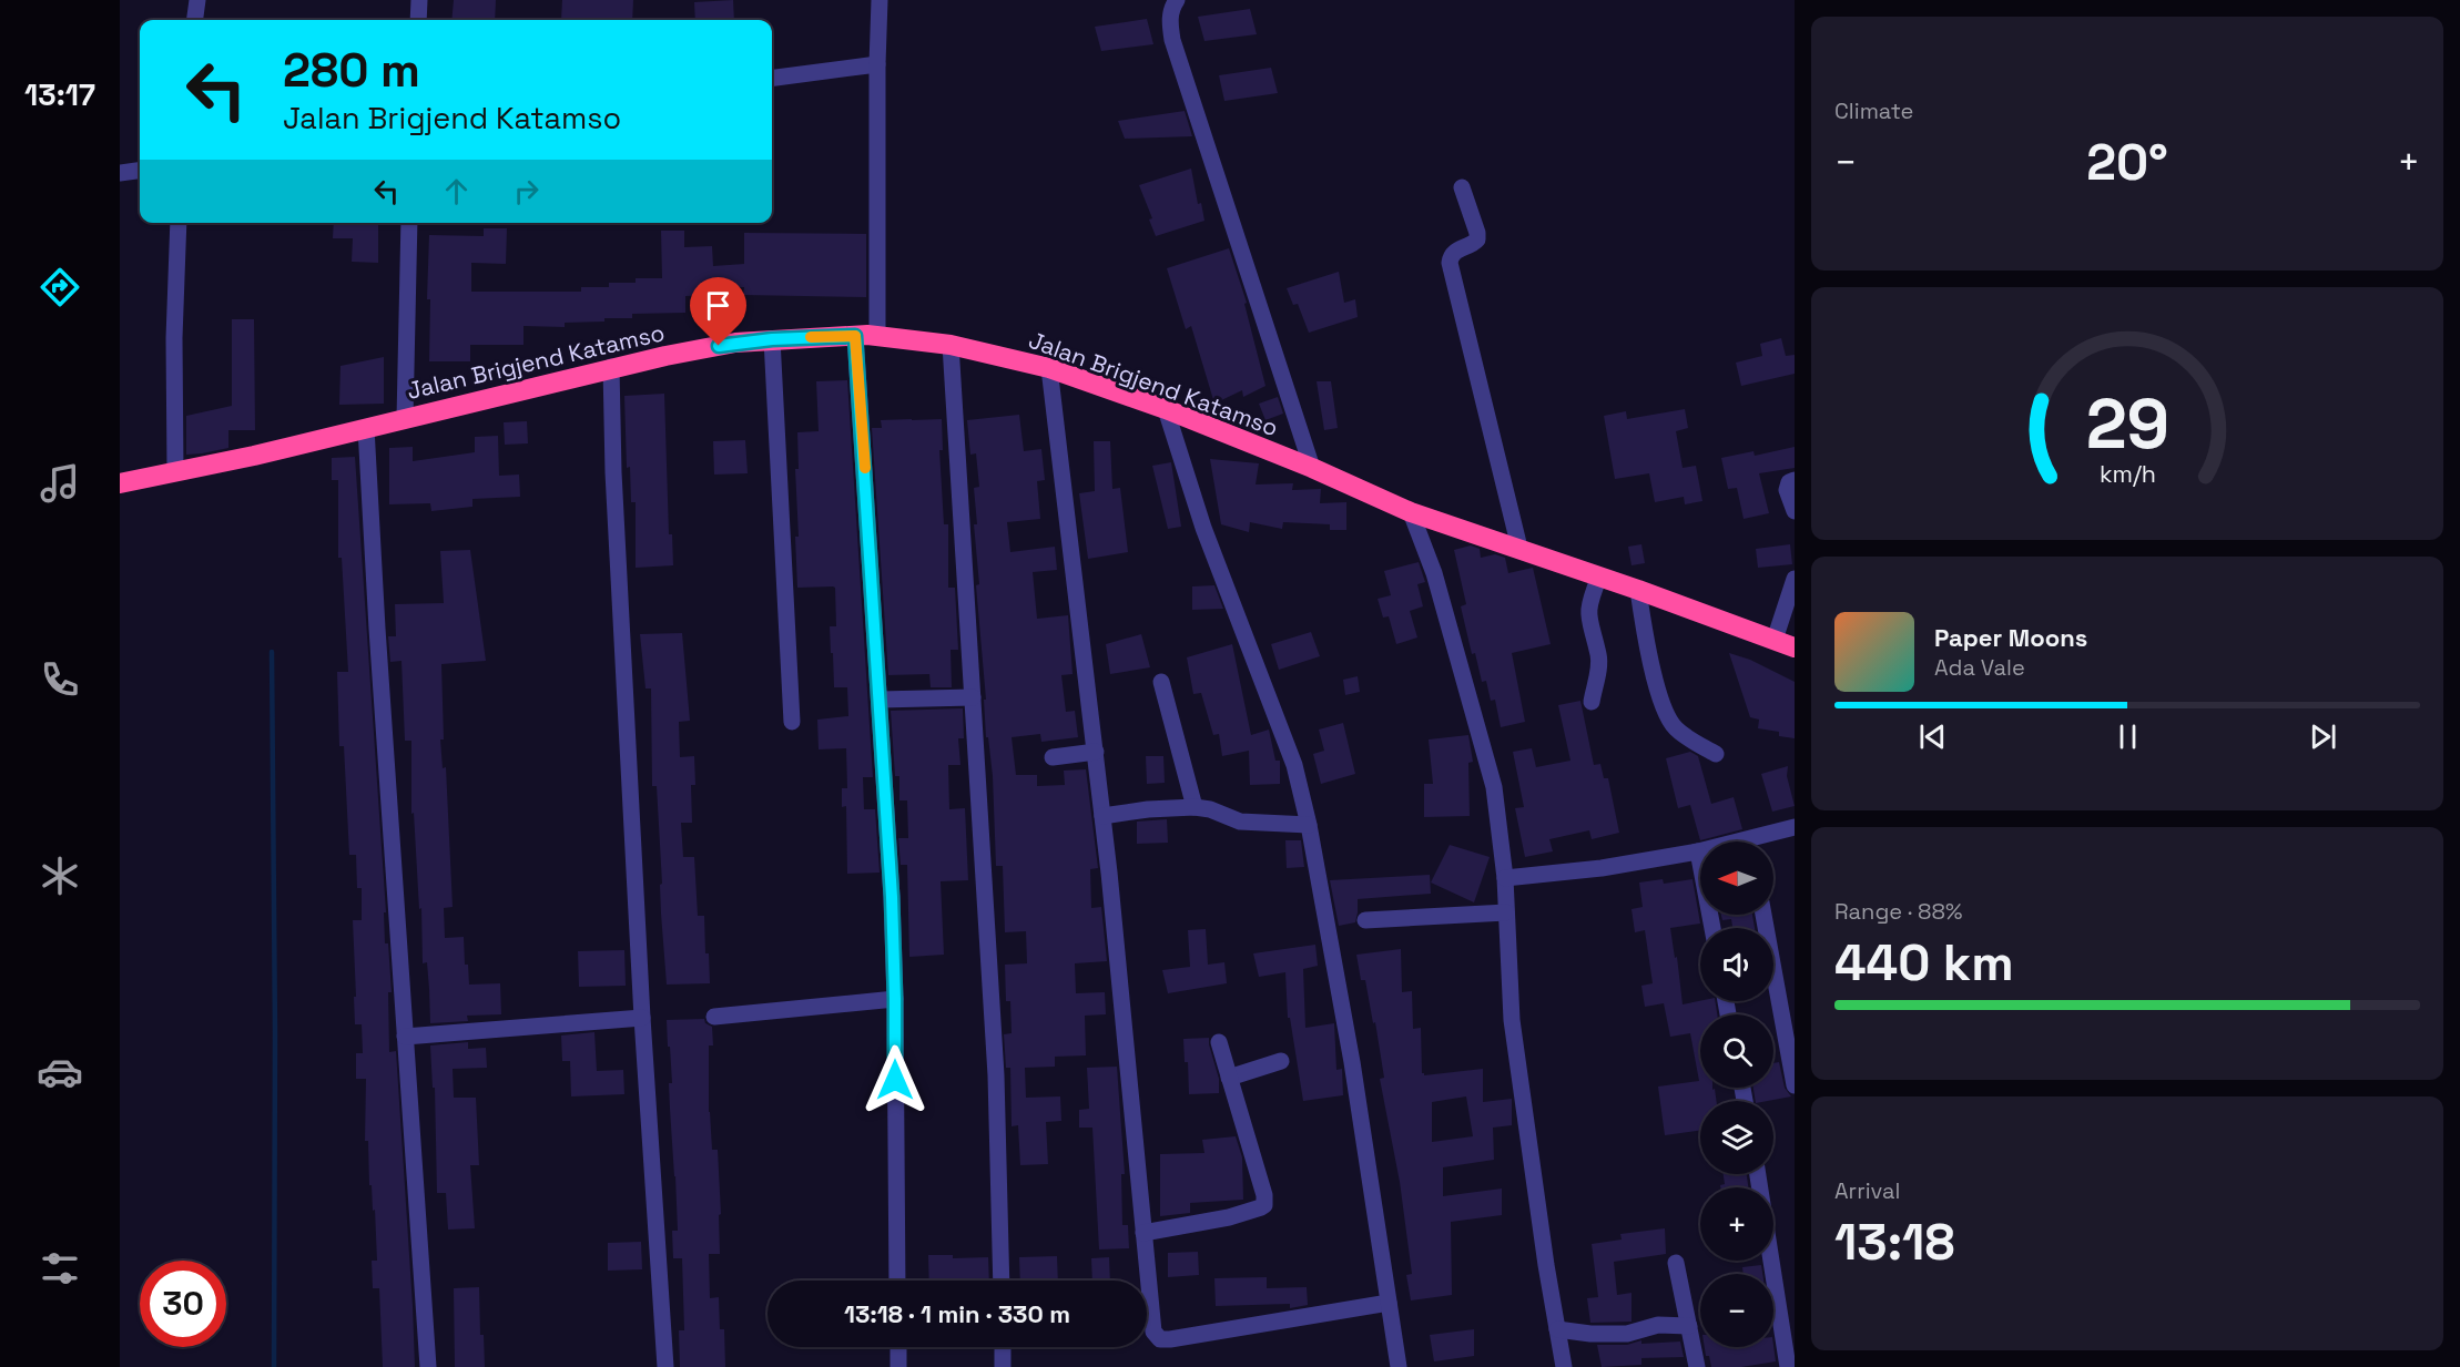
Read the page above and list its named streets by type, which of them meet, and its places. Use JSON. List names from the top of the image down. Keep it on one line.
{"streets":{"highway":["Jalan Brigjend Katamso"]},"north":"left","page":{"tabs":"13:17","tile":["Climate",["Range · 88%","440 km"],["Arrival","13:18"]],"turn":["280 m","Jalan Brigjend Katamso"],"heat":["−","20°","+"],"song":["Paper Moons","Ada Vale"],"map_buttons":["+","−"],"limit":"30","trip":"13:18 · 1 min · 330 m","gauge":["29","km/h"]}}
